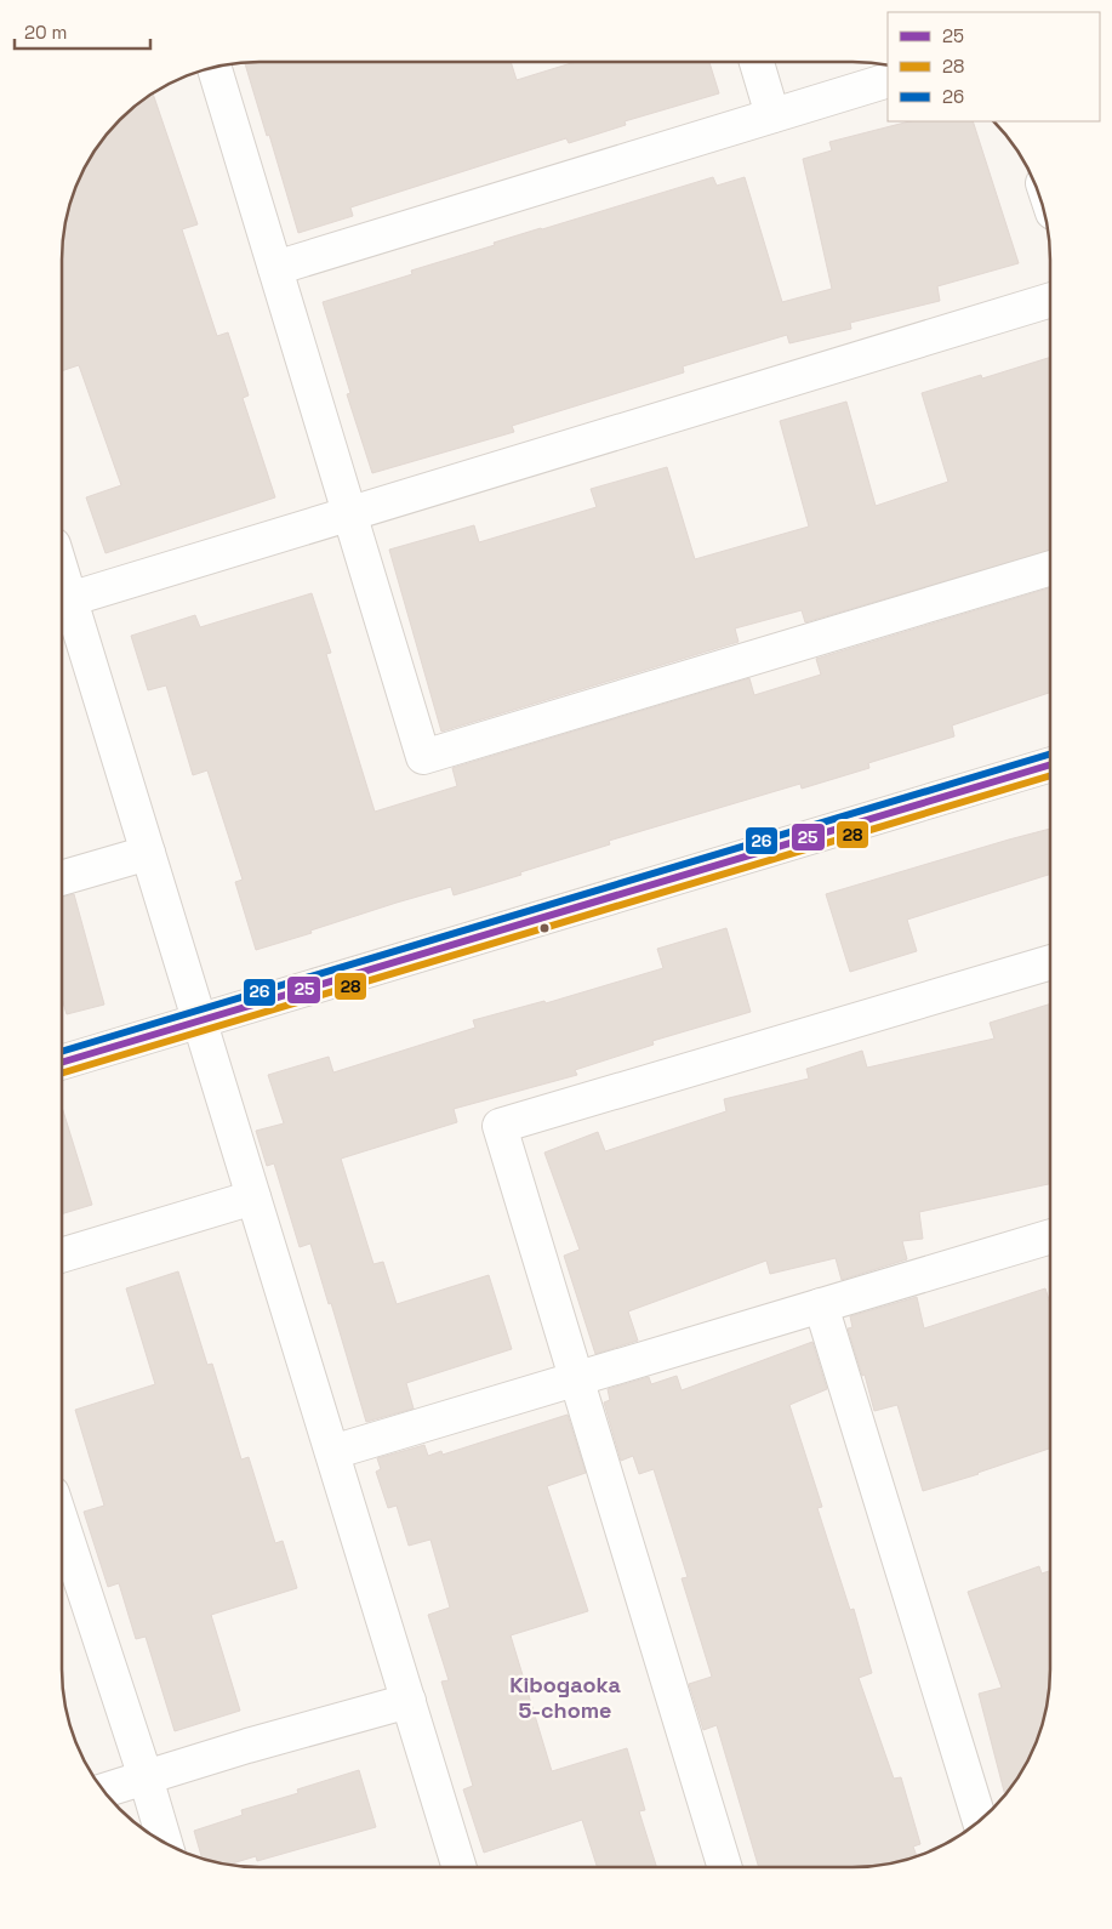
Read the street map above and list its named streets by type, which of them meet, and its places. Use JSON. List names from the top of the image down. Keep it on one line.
{"districts":["Kibogaoka 5-chome"],"lines":["transit line 26","transit line 25","transit line 28"],"legend":["25","28","26"],"scale_bar":"20 m"}
